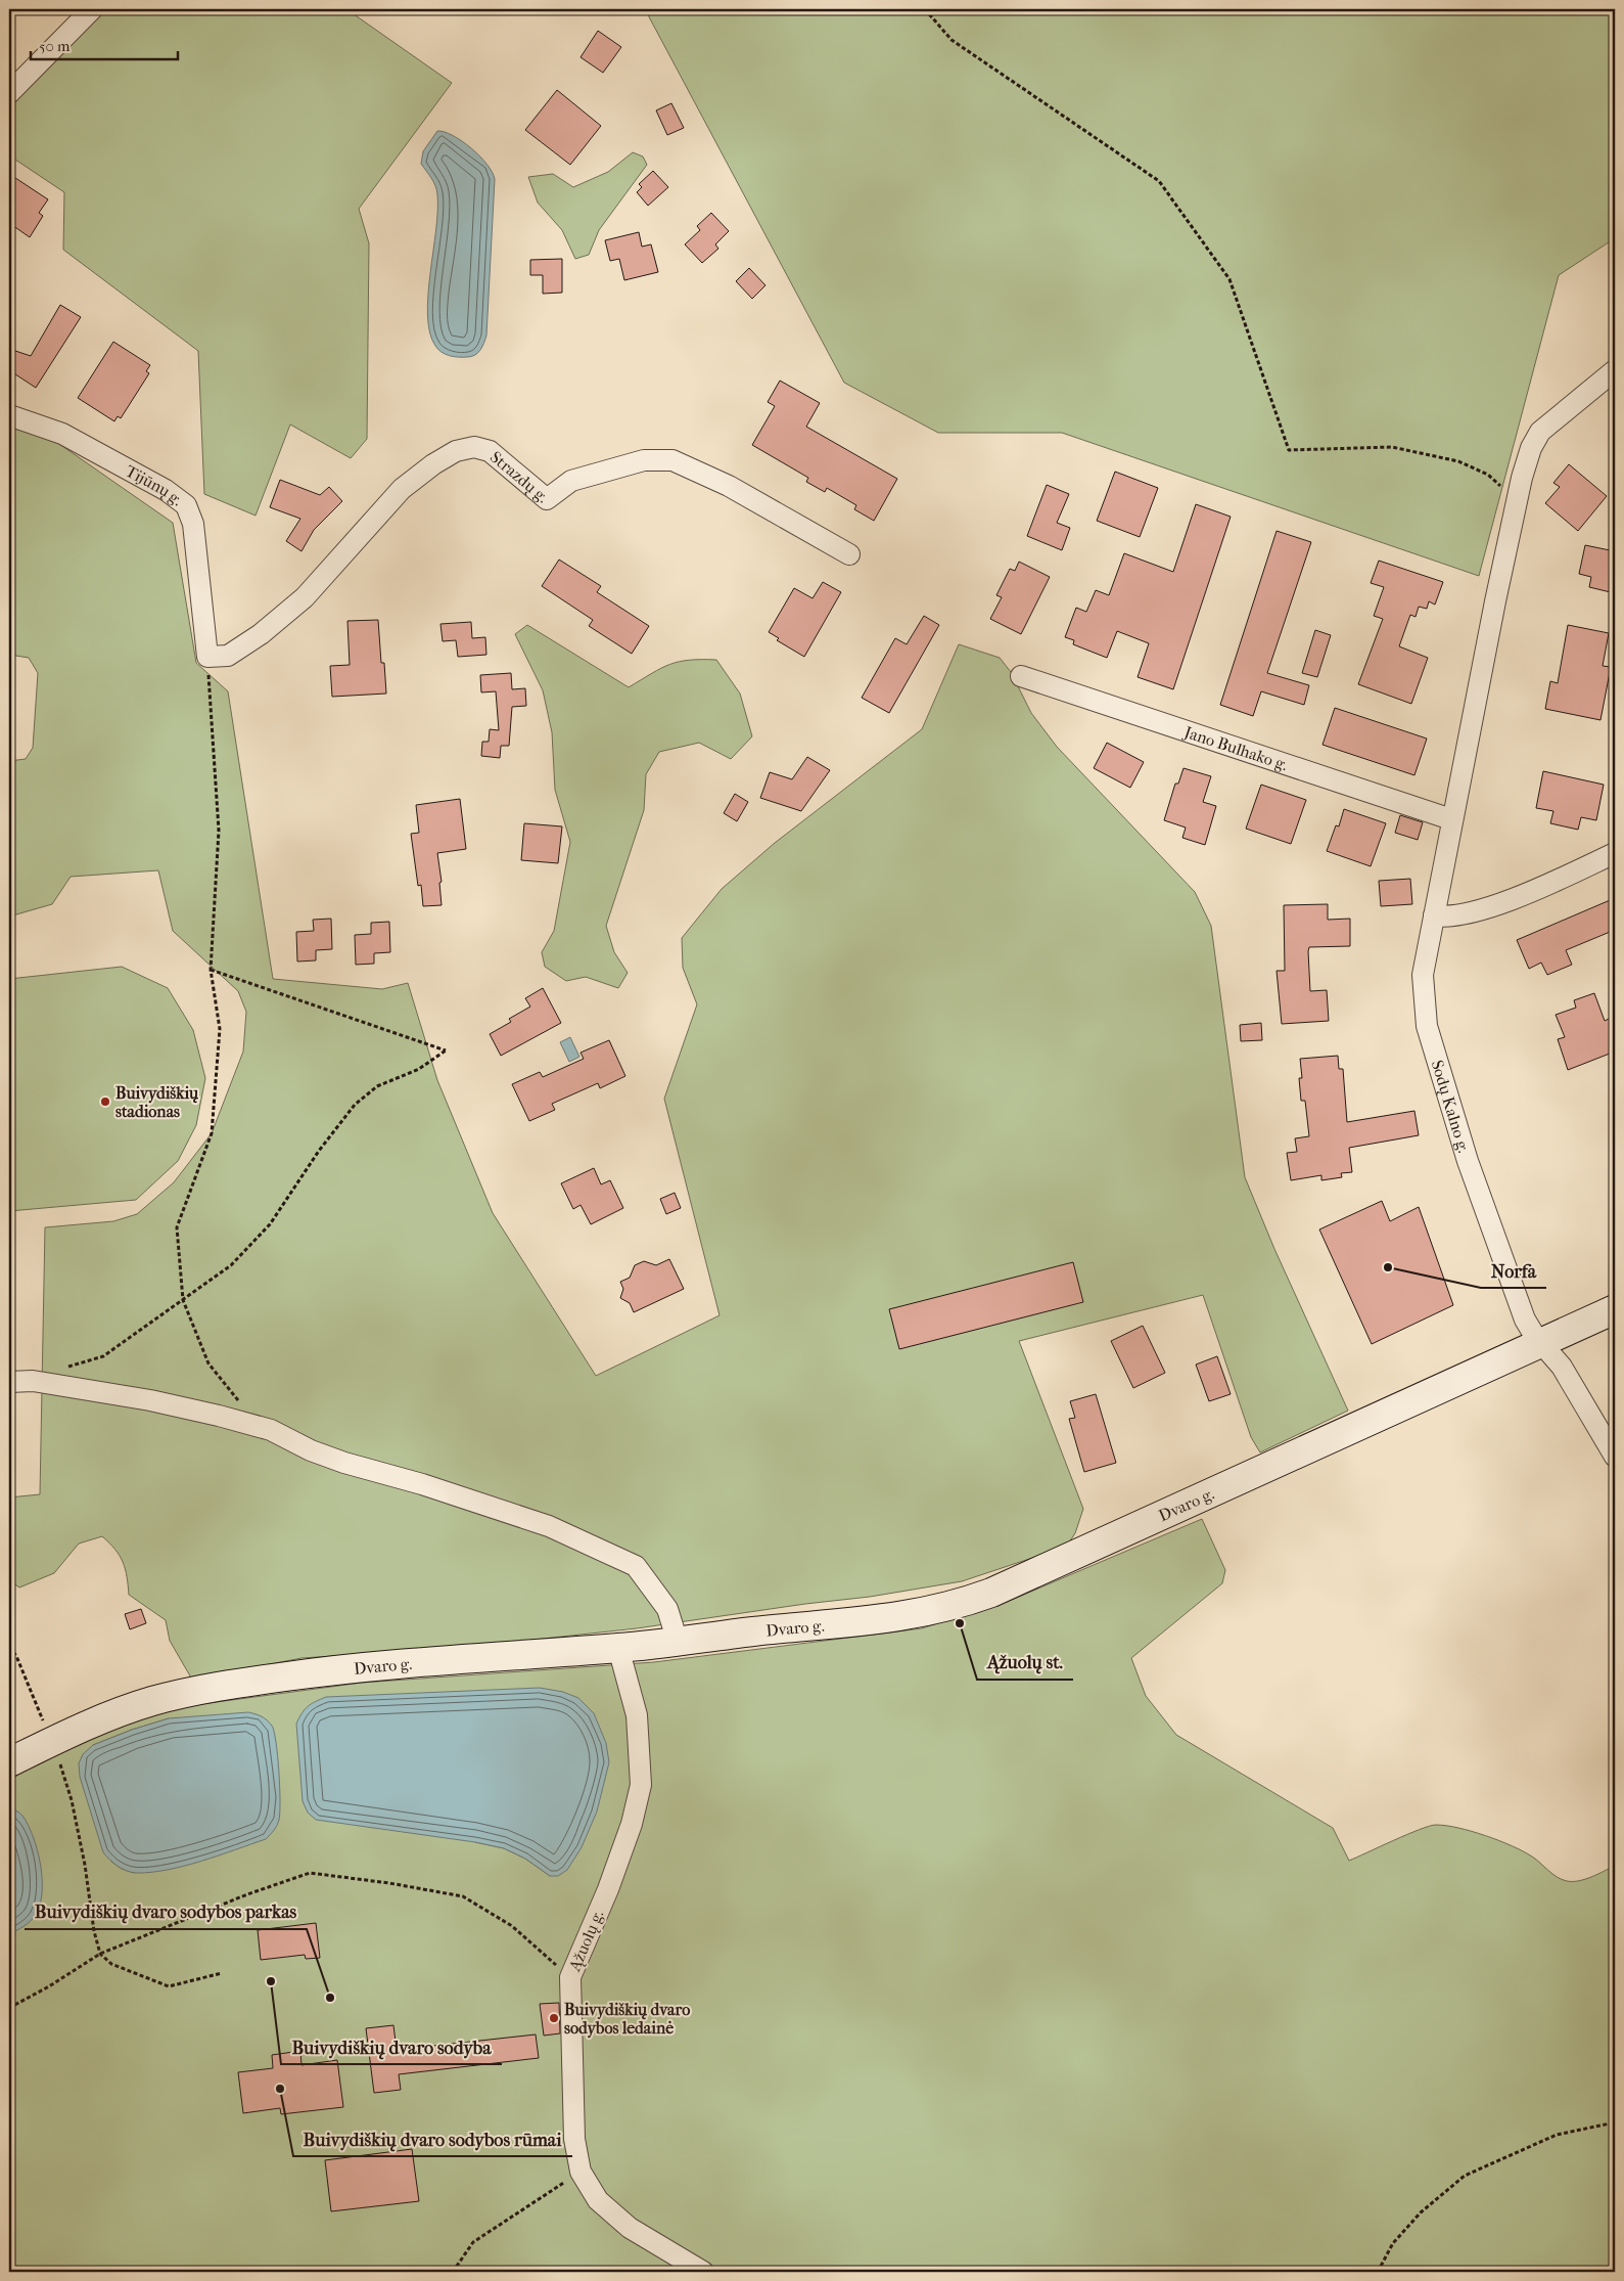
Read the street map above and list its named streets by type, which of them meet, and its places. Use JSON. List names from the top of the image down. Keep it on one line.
{"streets":{"main road":["Dvaro g."],"street":["Strazdų g.","Tijūnų g.","Jano Bulhako g.","Sodų Kalno g.","Ąžuolų g."]},"crossings":[["Strazdų g.","Tijūnų g."],["Jano Bulhako g.","Sodų Kalno g."],["Sodų Kalno g.","Dvaro g."],["Dvaro g.","Ąžuolų g."]],"places":["Buivydiškių stadionas","Norfa","Ąžuolų st.","Buivydiškių dvaro sodyba","Buivydiškių dvaro sodybos parkas","Buivydiškių dvaro sodybos ledainė","Buivydiškių dvaro sodybos rūmai"],"scale_bar":"50 m"}
